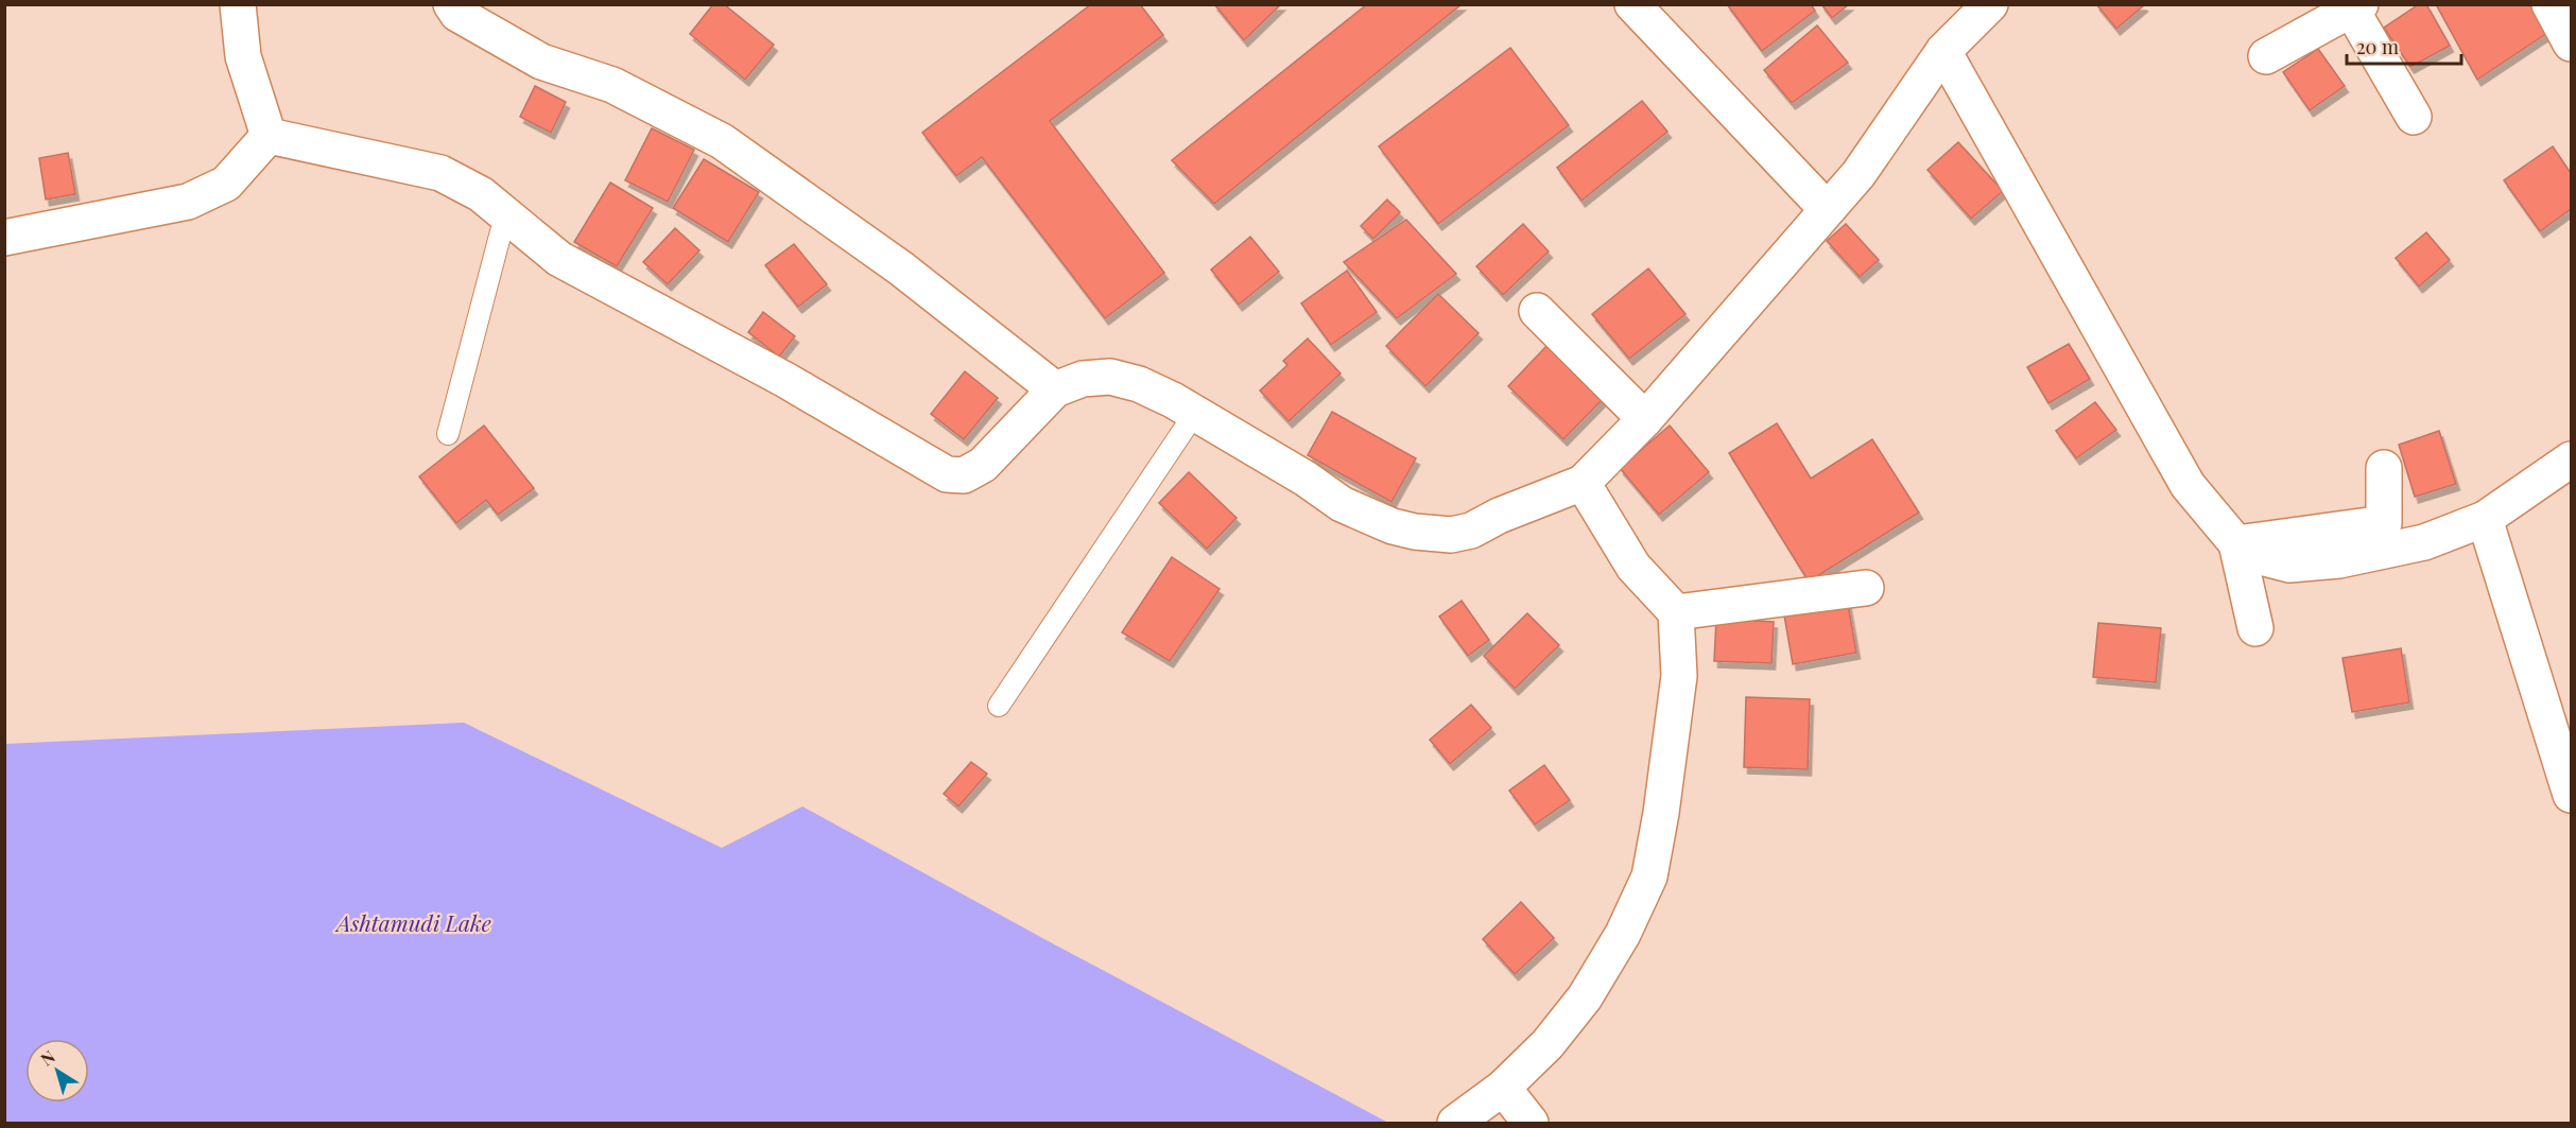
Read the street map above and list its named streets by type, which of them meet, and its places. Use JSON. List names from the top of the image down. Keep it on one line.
{"water":["Ashtamudi Lake"],"scale_bar":"20 m","north":"top left"}
